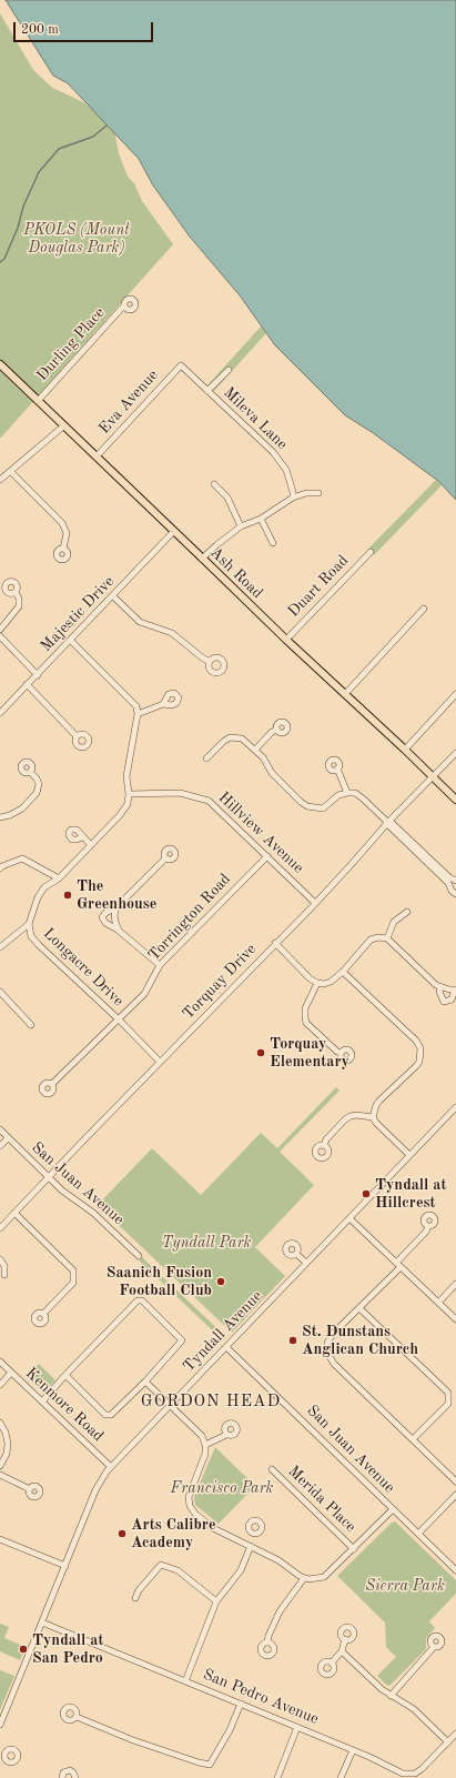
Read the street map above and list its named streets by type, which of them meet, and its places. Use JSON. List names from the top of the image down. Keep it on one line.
{"streets":{"main road":["Ash Road"],"street":["Durling Place","Eva Avenue","Mileva Lane","Duart Road","Majestic Drive","Hillview Avenue","Torrington Road","Longacre Drive","Torquay Drive","San Juan Avenue","Tyndall Avenue","Kenmore Road","Merida Place","San Pedro Avenue"]},"crossings":[["Durling Place","Ash Road"],["Eva Avenue","Mileva Lane"],["Eva Avenue","Ash Road"],["Ash Road","Duart Road"],["Ash Road","Majestic Drive"],["Ash Road","Torquay Drive"],["Hillview Avenue","Torrington Road"],["Hillview Avenue","Longacre Drive"],["Hillview Avenue","Torquay Drive"],["Torrington Road","Longacre Drive"],["Longacre Drive","Torquay Drive"],["Torquay Drive","San Juan Avenue"],["San Juan Avenue","Tyndall Avenue"],["Tyndall Avenue","Kenmore Road"],["Tyndall Avenue","San Pedro Avenue"]],"districts":["GORDON HEAD"],"parks":["PKOLS (Mount Douglas Park)","Tyndall Park","Francisco Park","Sierra Park"],"places":["The Greenhouse","Torquay Elementary","Tyndall at Hillcrest","Saanich Fusion Football Club","St. Dunstans Anglican Church","Arts Calibre Academy","Tyndall at San Pedro"],"scale_bar":"200 m"}
